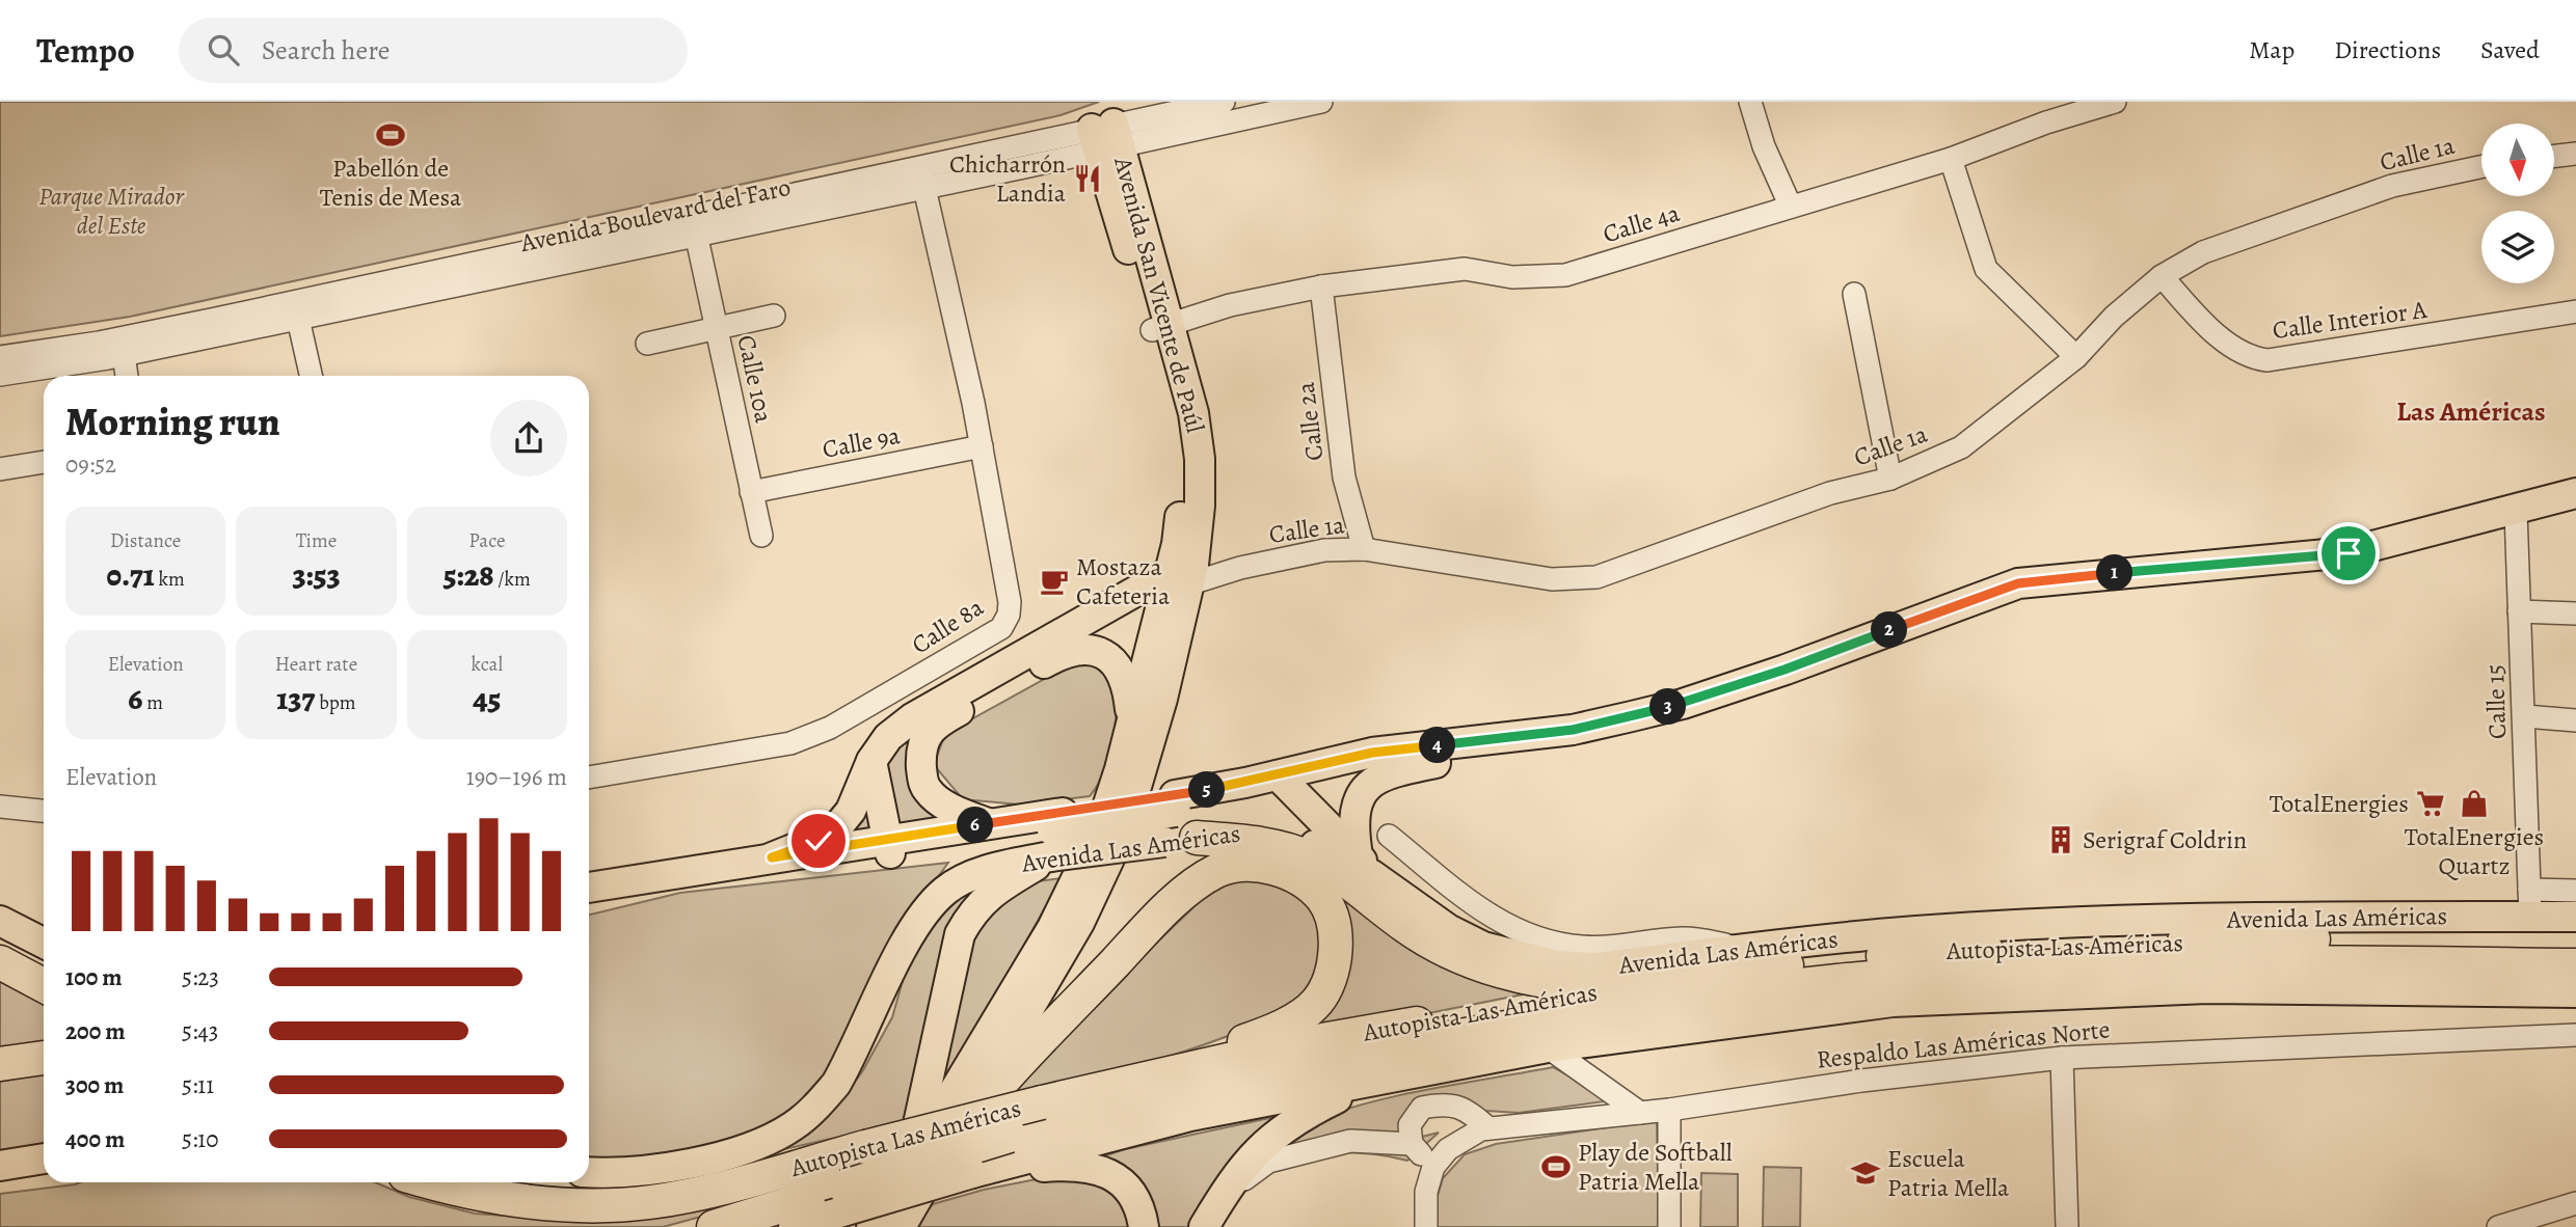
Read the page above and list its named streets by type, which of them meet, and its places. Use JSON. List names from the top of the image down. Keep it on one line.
{"streets":{"highway":["Autopista Las Américas"],"main road":["Avenida San Vicente de Paúl","Avenida Las Américas"],"street":["Calle 1a","Avenida Boulevard del Faro","Calle 4a","Calle Interior A","Calle 10a","Calle 2a","Calle 9a","Calle 8a","Calle 15","Respaldo Las Américas Norte"]},"crossings":[["Calle 1a","Avenida San Vicente de Paúl"],["Calle 1a","Calle Interior A"],["Calle 1a","Calle 2a"],["Avenida Boulevard del Faro","Avenida San Vicente de Paúl"],["Avenida Boulevard del Faro","Calle 10a"],["Avenida Boulevard del Faro","Calle 8a"],["Calle 4a","Avenida San Vicente de Paúl"],["Calle 4a","Calle 2a"],["Calle 10a","Calle 9a"],["Calle 9a","Calle 8a"],["Calle 15","Avenida Las Américas"]],"districts":["Las Américas"],"parks":["Parque Mirador del Este"],"places":{"sports":["Pabellón de Tenis de Mesa","Play de Softball Patria Mella"],"restaurant":["Chicharrón Landia"],"cafe":["Mostaza Cafeteria"],"supermarket":["TotalEnergies"],"shop":["TotalEnergies Quartz"],"building":["Serigraf Coldrin"],"school or university":["Escuela Patria Mella"]},"north":"bottom","page":{"header":"Tempo","search":"Search here","nav":["Map","Directions","Saved"],"heading":["Morning run","09:52"],"stats":[["Distance","0.71 km"],["Time","3:53"],["Pace","5:28 /km"],["Elevation","6 m"],["Heart rate","137 bpm"],["kcal","45"]],"pins":["1","2","3","4","5","6"],"chart":["Elevation","190–196 m"],"list":[{"name":"100 m","note":"5:23"},{"name":"200 m","note":"5:43"},{"name":"300 m","note":"5:11"},{"name":"400 m","note":"5:10"}]}}
